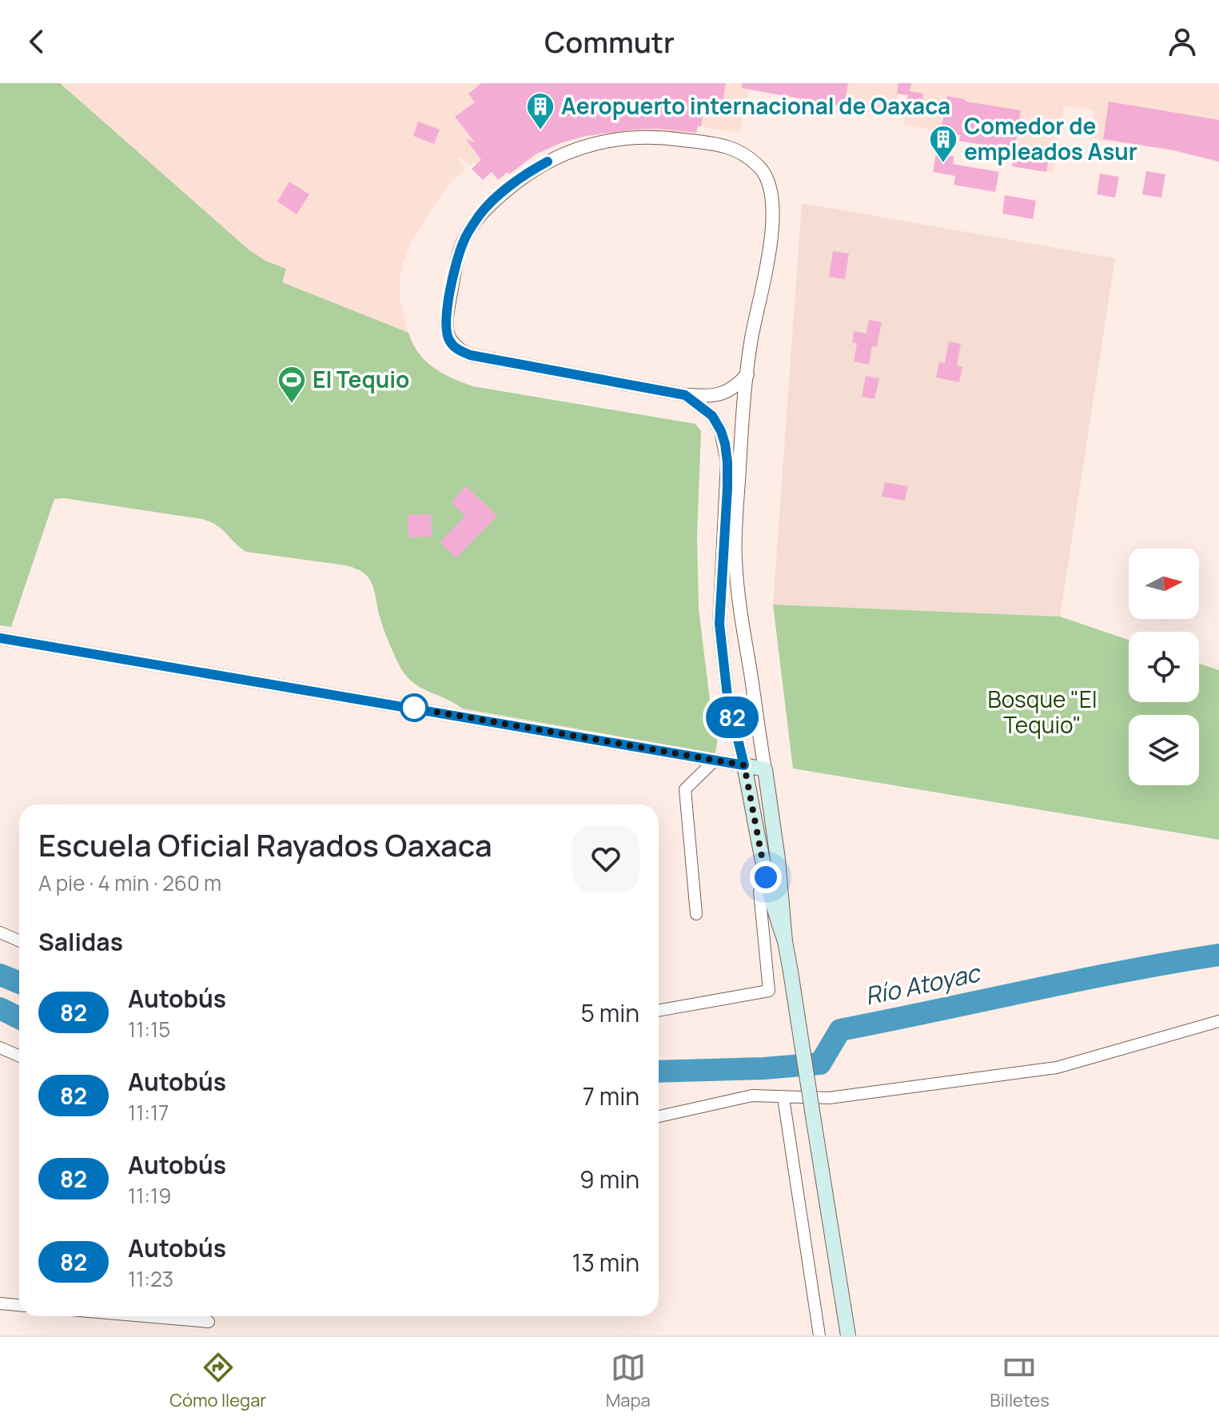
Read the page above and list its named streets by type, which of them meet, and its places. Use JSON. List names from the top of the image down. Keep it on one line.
{"water":["Río Atoyac"],"parks":["Bosque \"El Tequio\""],"places":{"building":["Aeropuerto internacional de Oaxaca","Comedor de empleados Asur"],"sports":["El Tequio"]},"lines":["bus line 82"],"north":"right","page":{"header":"Commutr","on_map":"82","heading":[["Escuela Oficial Rayados Oaxaca","A pie · 4 min · 260 m"],"Salidas"],"list":[{"mark":"82","name":"Autobús","note":"11:15","value":"5 min"},{"mark":"82","name":"Autobús","note":"11:17","value":"7 min"},{"mark":"82","name":"Autobús","note":"11:19","value":"9 min"},{"mark":"82","name":"Autobús","note":"11:23","value":"13 min"}],"tabs":["Cómo llegar","Mapa","Billetes"]}}
